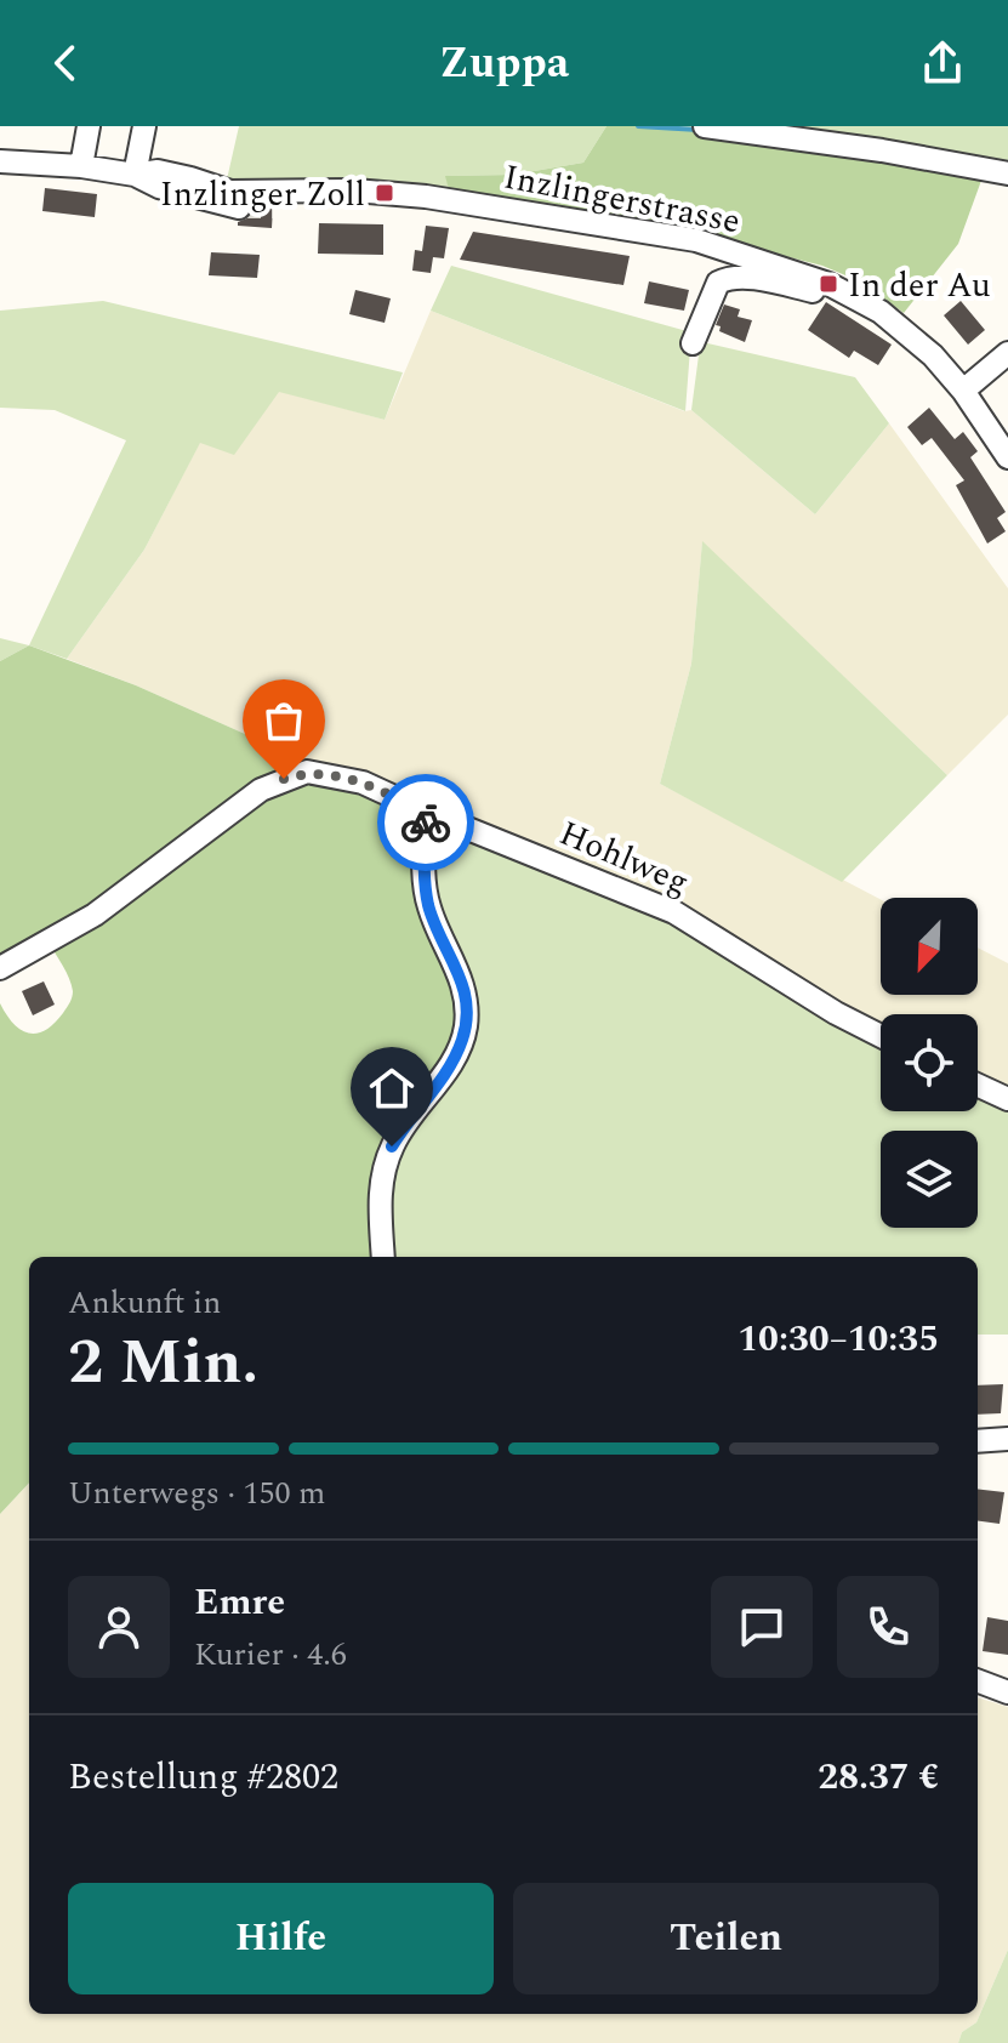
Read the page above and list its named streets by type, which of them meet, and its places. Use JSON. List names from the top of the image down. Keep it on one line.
{"streets":{"street":["Inzlingerstrasse","Hohlweg"]},"places":{"transit":["Inzlinger Zoll","In der Au"]},"north":"bottom left","page":{"header":"Zuppa","heading":["2 Min.","Ankunft in","10:30–10:35"],"panel":["Emre","Kurier · 4.6","Bestellung #2802","28.37 €"],"bar":"Unterwegs · 150 m","buttons":["Hilfe","Teilen"]}}
